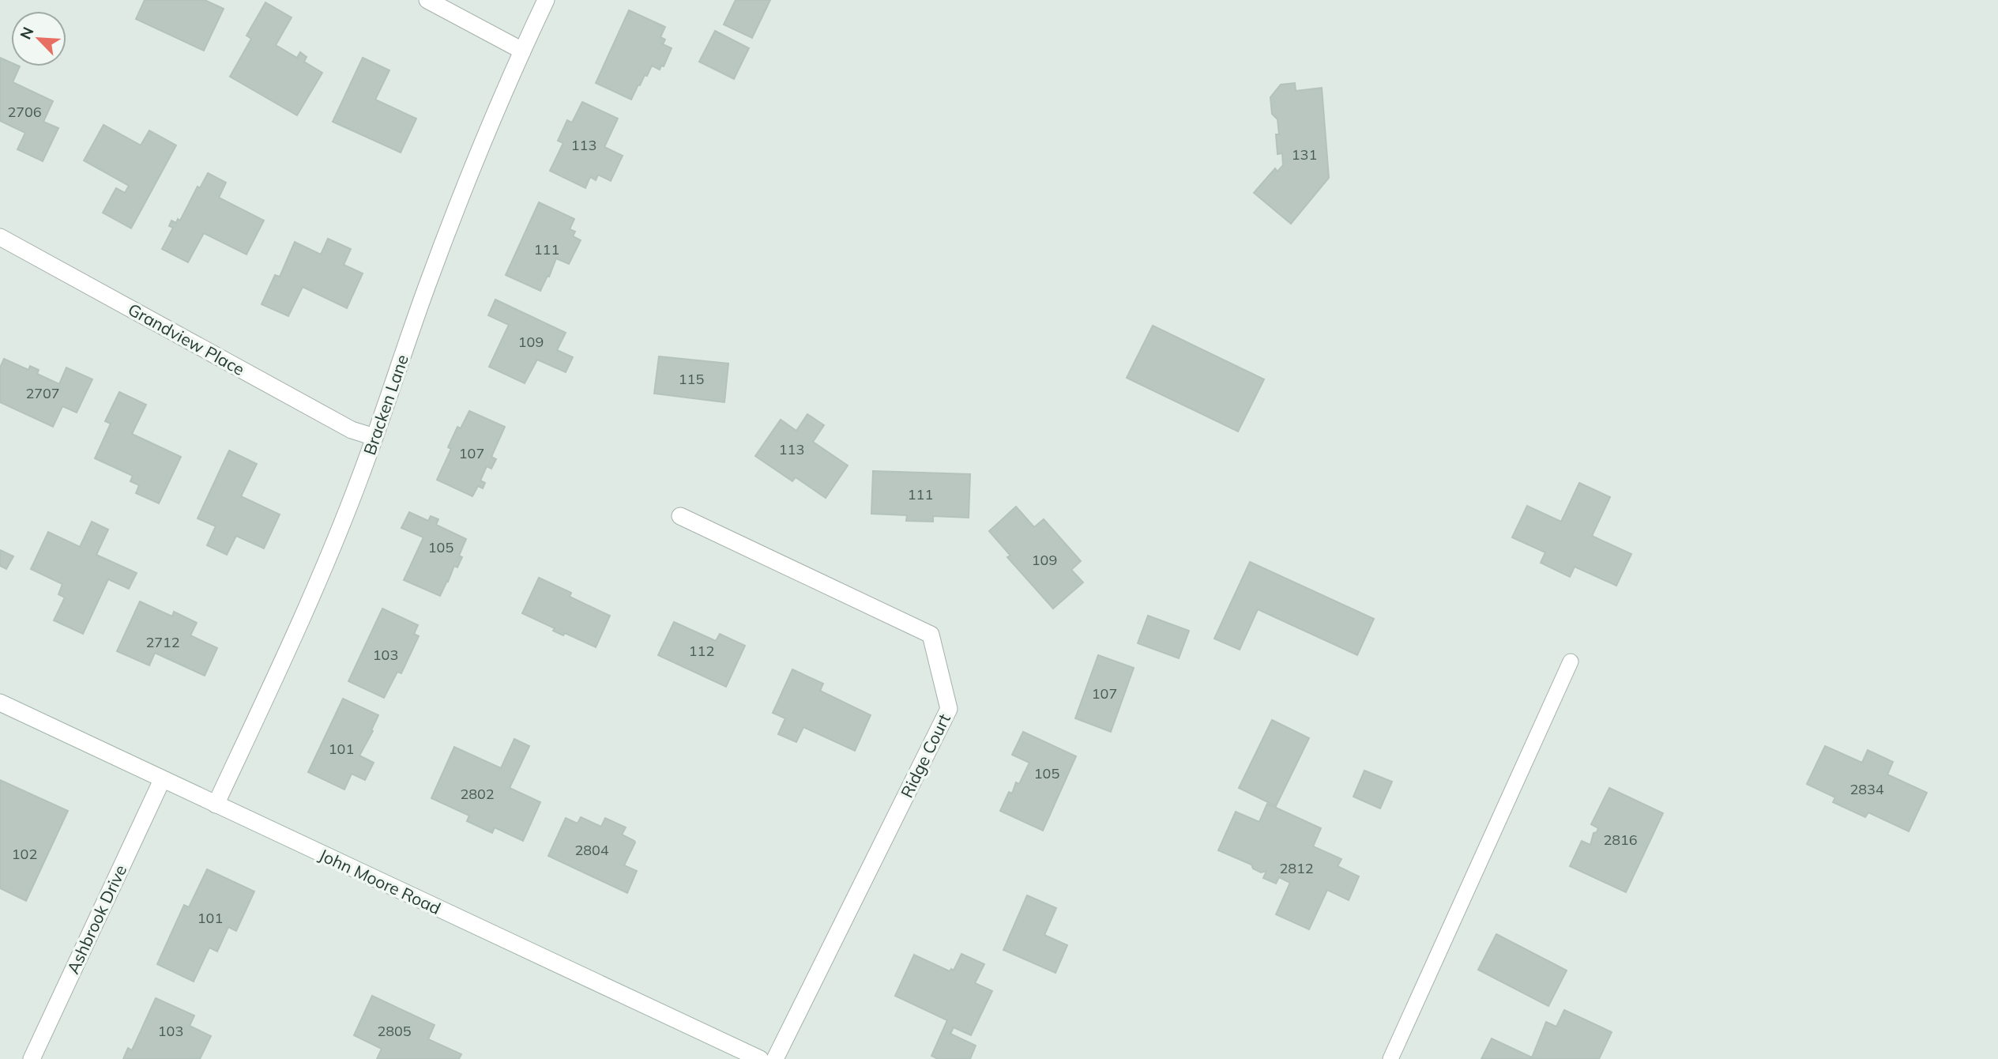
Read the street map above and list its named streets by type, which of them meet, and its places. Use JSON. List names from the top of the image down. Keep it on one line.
{"streets":{"street":["Grandview Place","Bracken Lane","Ridge Court","John Moore Road","Ashbrook Drive"]},"crossings":[["Grandview Place","Bracken Lane"],["Bracken Lane","John Moore Road"],["John Moore Road","Ashbrook Drive"]],"house_numbers":["2706","113","131","111","109","115","2707","113","107","111","105","109","2712","112","103","107","101","105","2834","2802","2816","2804","102","2812","101","103","2805"],"north":"top left"}
